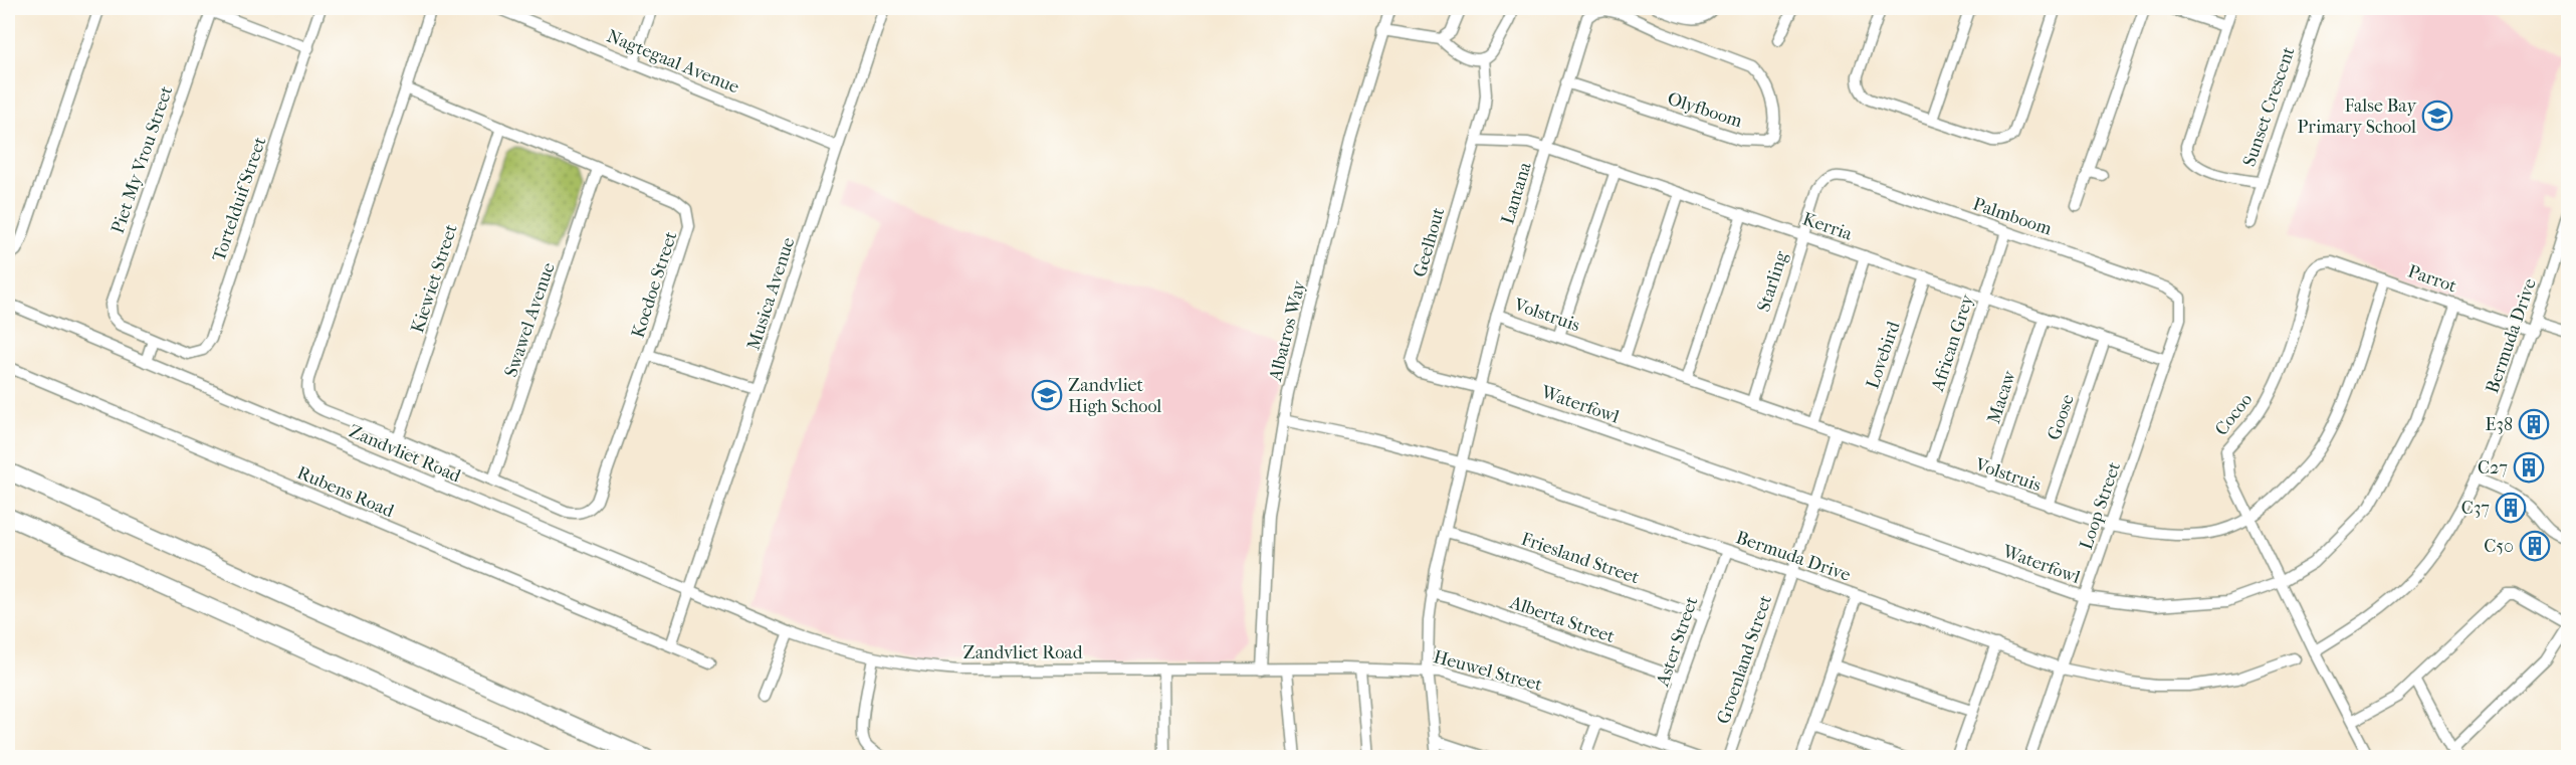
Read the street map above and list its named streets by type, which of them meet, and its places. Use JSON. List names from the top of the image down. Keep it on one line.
{"streets":{"street":["Nagtegaal Avenue","Sunset Crescent","Olyfboom","Piet My Vrou Street","Lantana","Tortelduif Street","Palmboom","Kerria","Geelhout","Kiewiet Street","Parrot","Starling","Koedoe Street","Musica Avenue","Volstruis","Swawel Avenue","Albatros Way","Bermuda Drive","African Grey","Lovebird","Macaw","Waterfowl","Cocoo","Goose","Zandvliet Road","Rubens Road","Loop Street","Friesland Street","Alberta Street","Aster Street","Groenland Street","Heuwel Street"]},"crossings":[["Nagtegaal Avenue","Musica Avenue"],["Olyfboom","Lantana"],["Piet My Vrou Street","Tortelduif Street"],["Lantana","Kerria"],["Lantana","Geelhout"],["Lantana","Volstruis"],["Lantana","Bermuda Drive"],["Lantana","Waterfowl"],["Lantana","Friesland Street"],["Lantana","Alberta Street"],["Lantana","Heuwel Street"],["Palmboom","Starling"],["Palmboom","African Grey"],["Palmboom","Loop Street"],["Kerria","Geelhout"],["Kerria","Starling"],["Kerria","African Grey"],["Kerria","Lovebird"],["Kerria","Macaw"],["Kerria","Goose"],["Kerria","Loop Street"],["Geelhout","Waterfowl"],["Kiewiet Street","Koedoe Street"],["Parrot","Volstruis"],["Parrot","Bermuda Drive"],["Parrot","Waterfowl"],["Parrot","Cocoo"],["Starling","Volstruis"],["Koedoe Street","Swawel Avenue"],["Musica Avenue","Zandvliet Road"],["Volstruis","African Grey"],["Volstruis","Lovebird"],["Volstruis","Macaw"],["Volstruis","Cocoo"],["Volstruis","Goose"],["Volstruis","Loop Street"],["Volstruis","Groenland Street"],["Albatros Way","Bermuda Drive"],["Albatros Way","Zandvliet Road"],["Albatros Way","Heuwel Street"],["Bermuda Drive","Cocoo"],["Bermuda Drive","Loop Street"],["Bermuda Drive","Aster Street"],["Bermuda Drive","Groenland Street"],["Waterfowl","Cocoo"],["Waterfowl","Loop Street"],["Waterfowl","Groenland Street"],["Zandvliet Road","Heuwel Street"],["Friesland Street","Aster Street"],["Alberta Street","Aster Street"],["Aster Street","Heuwel Street"]],"places":{"school or university":["False Bay Primary School","Zandvliet High School"],"building":["E38","C27","C37","C50"]}}
